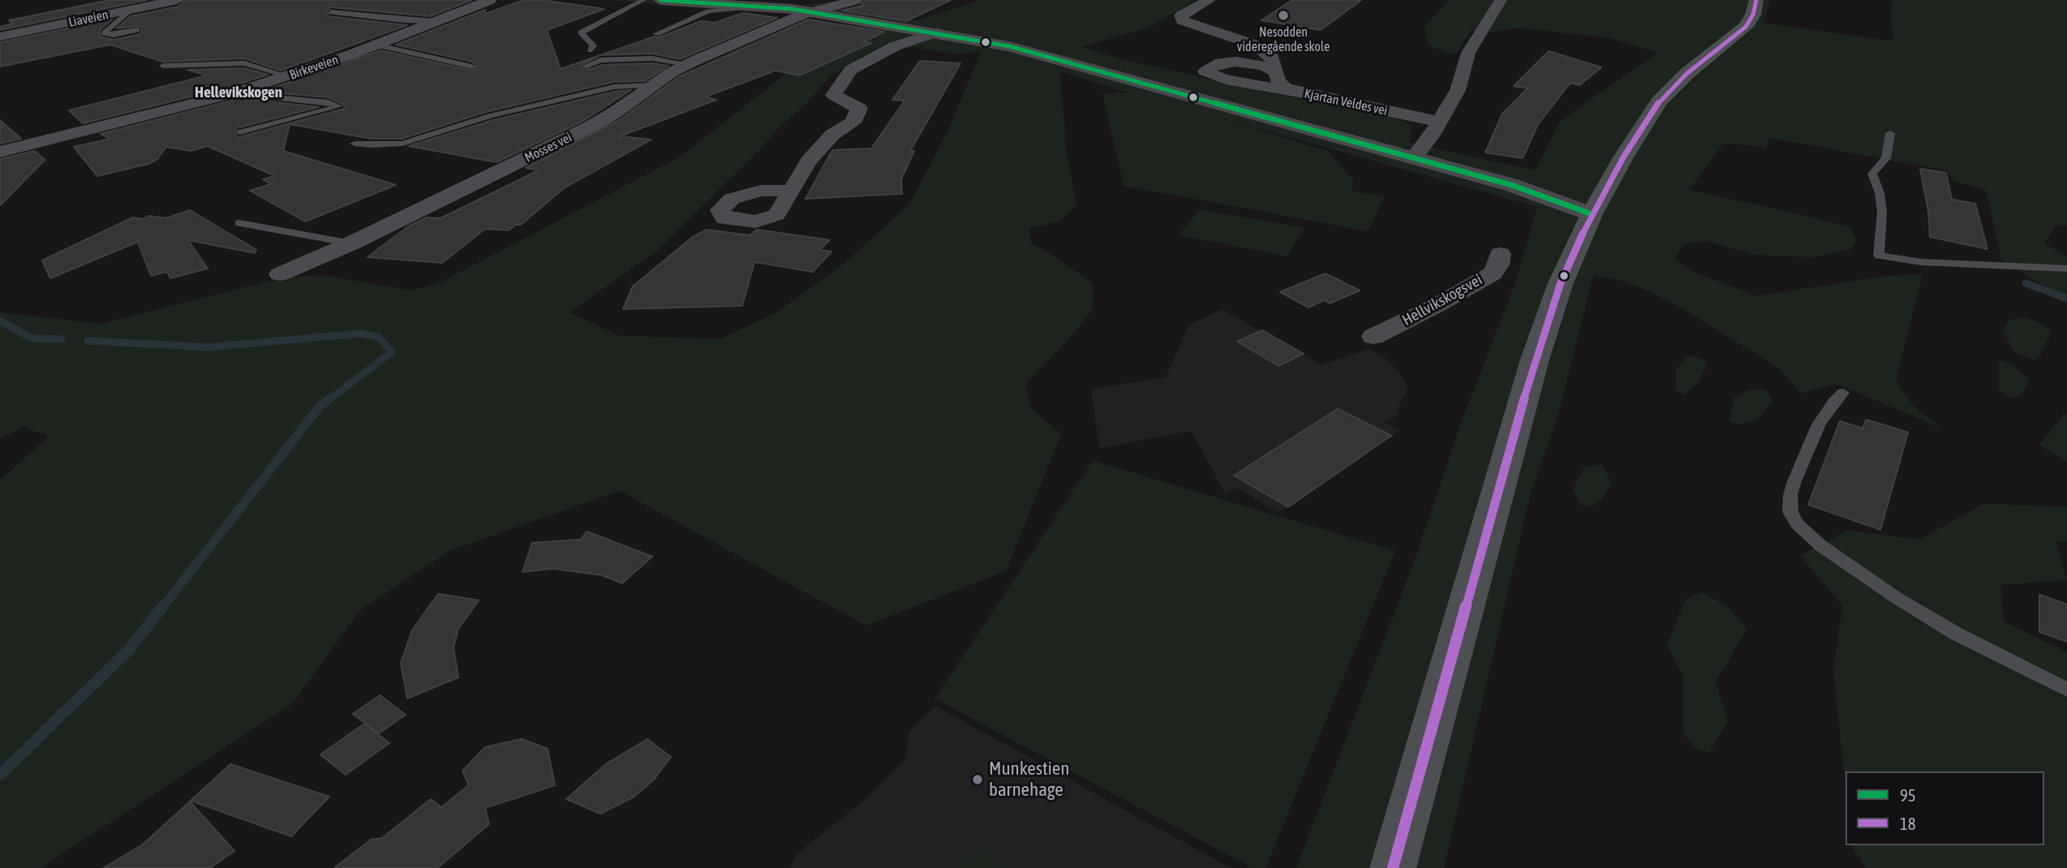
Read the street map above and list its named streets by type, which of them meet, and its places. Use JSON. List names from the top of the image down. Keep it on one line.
{"streets":{"street":["Liaveien","Birkeveien","Kjartan Veldes vei","Mosses vei","Hellvikskogsvei"]},"districts":["Hellevikskogen"],"places":["Nesodden videregående skole","Munkestien barnehage"],"lines":["transit line 95","transit line 18"],"legend":["95","18"]}
